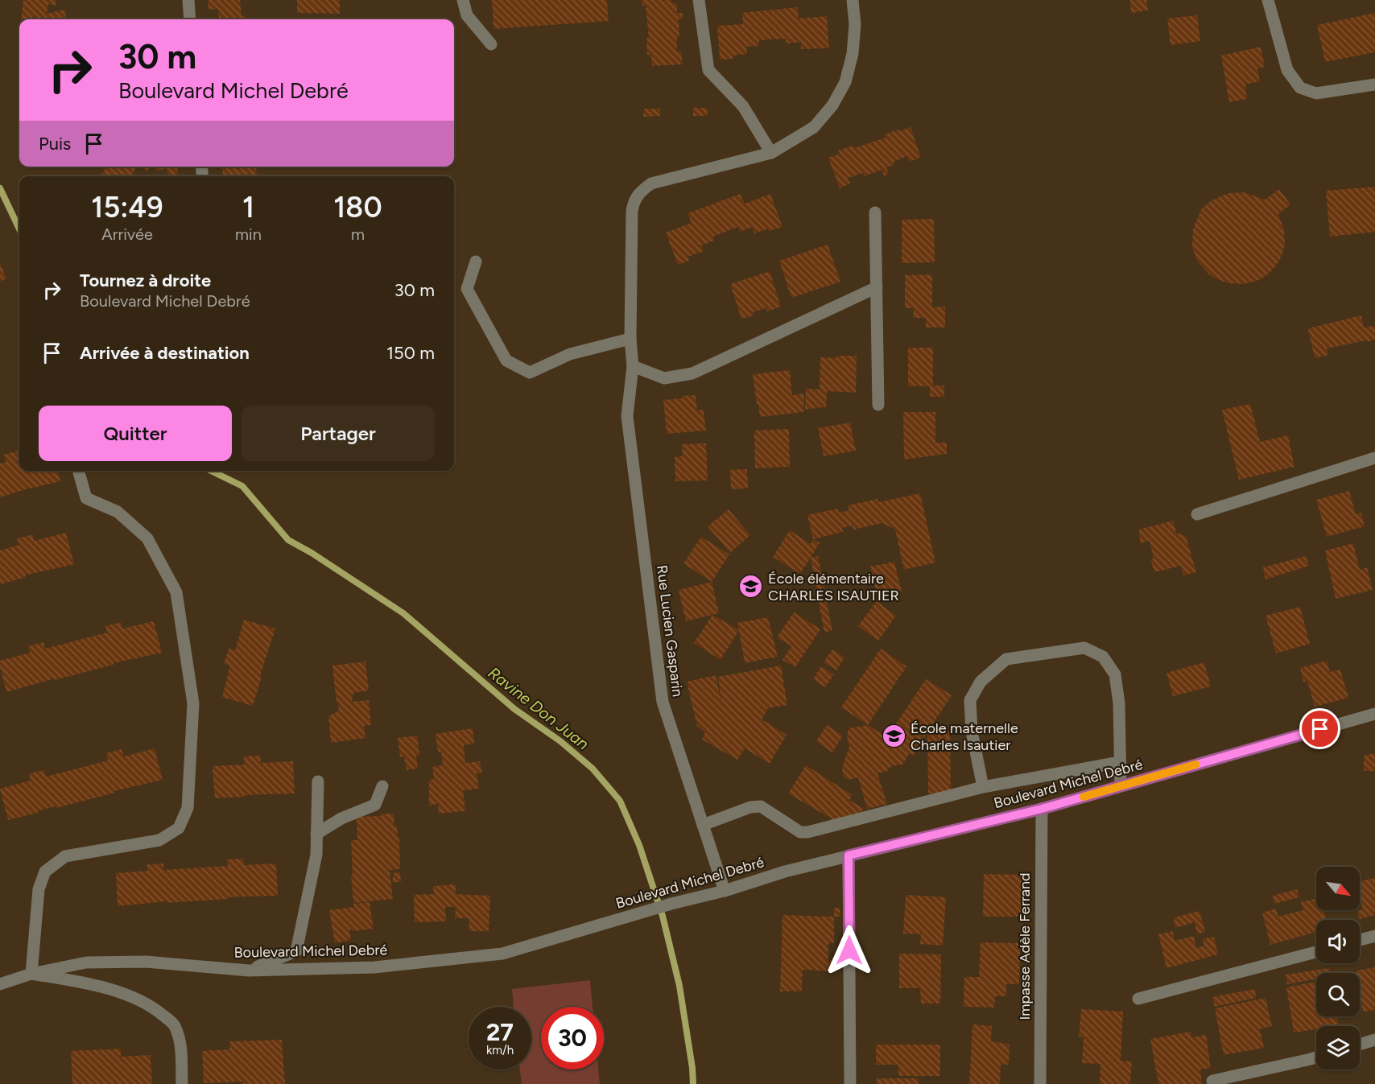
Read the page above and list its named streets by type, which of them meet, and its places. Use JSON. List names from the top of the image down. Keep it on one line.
{"streets":{"street":["Rue Lucien Gasparin","Boulevard Michel Debré","Impasse Adèle Ferrand"]},"crossings":[["Rue Lucien Gasparin","Boulevard Michel Debré"],["Boulevard Michel Debré","Impasse Adèle Ferrand"]],"water":["Ravine Don Juan"],"places":{"school or university":["École élémentaire CHARLES ISAUTIER","École maternelle Charles Isautier"]},"north":"bottom right","page":{"turn":["30 m","Boulevard Michel Debré"],"then":"Puis","eta":["15:49","Arrivée","1","min","180","m"],"list":[{"name":"Tournez à droite","note":"Boulevard Michel Debré","value":"30 m"},{"name":"Arrivée à destination","value":"150 m"}],"buttons":["Quitter","Partager"],"speed":"27 km/h","limit":"30"}}
